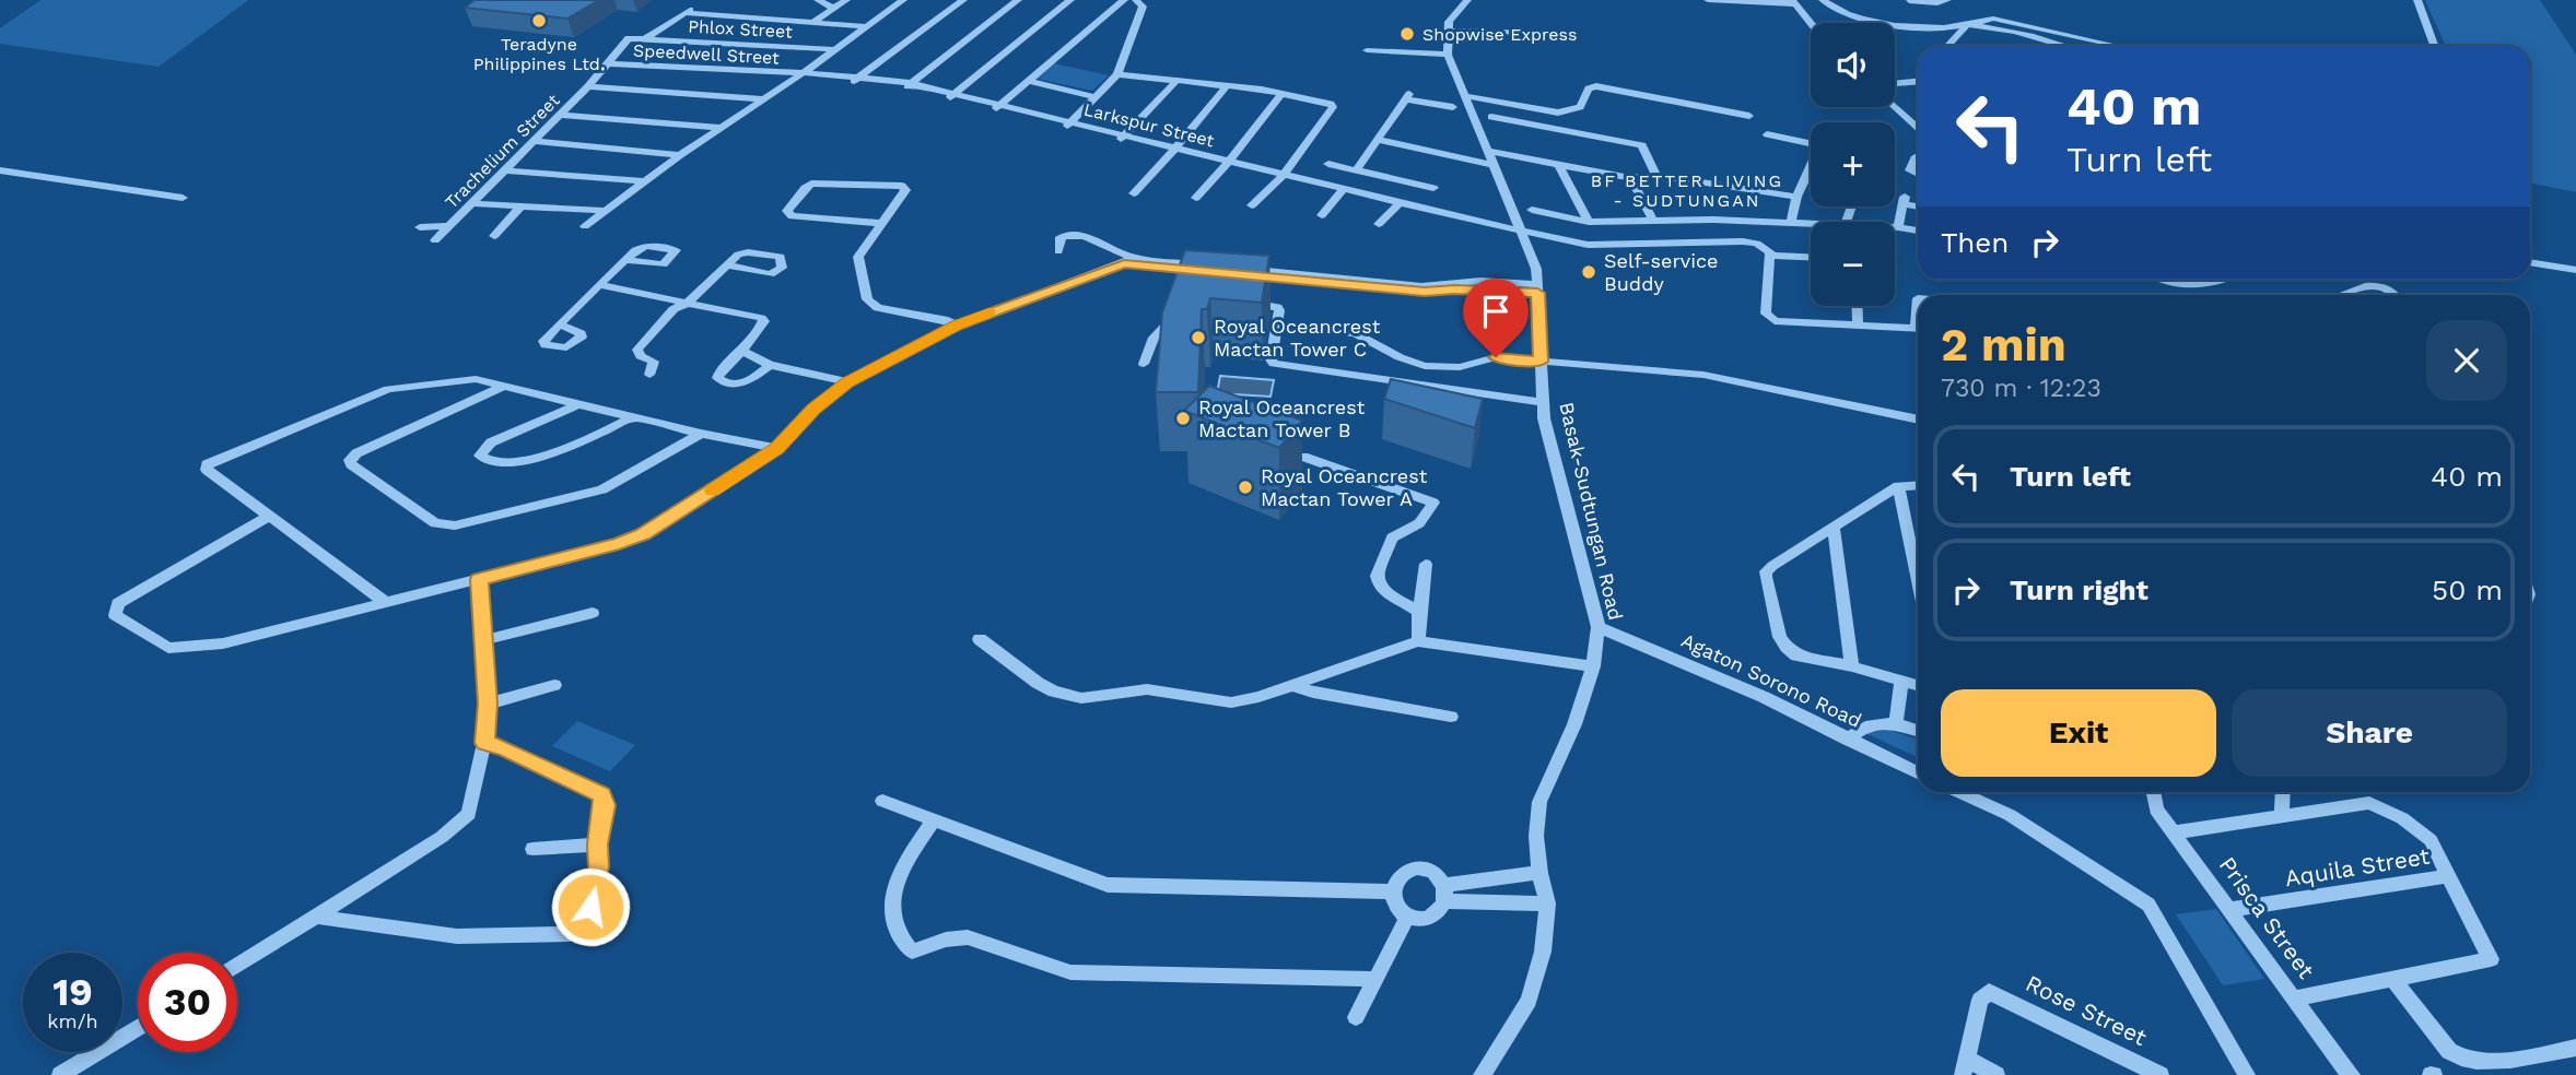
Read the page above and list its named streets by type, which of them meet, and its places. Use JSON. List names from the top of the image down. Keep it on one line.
{"streets":{"street":["Phlox Street","Speedwell Street","Larkspur Street","Trachelium Street","Basak-Sudtungan Road","Agaton Sorono Road","Aquila Street","Prisca Street","Rose Street"]},"crossings":[["Phlox Street","Trachelium Street"],["Speedwell Street","Larkspur Street"],["Speedwell Street","Trachelium Street"],["Larkspur Street","Basak-Sudtungan Road"],["Basak-Sudtungan Road","Agaton Sorono Road"],["Aquila Street","Prisca Street"]],"districts":["BF BETTER LIVING - SUDTUNGAN"],"places":["Teradyne Philippines Ltd.","Shopwise Express","Self-service Buddy","Royal Oceancrest Mactan Tower C","Royal Oceancrest Mactan Tower B","Royal Oceancrest Mactan Tower A"],"page":{"map_buttons":["+","−"],"turn":["40 m","Turn left"],"then":"Then","heading":["2 min","730 m · 12:23"],"list":[{"name":"Turn left","value":"40 m"},{"name":"Turn right","value":"50 m"}],"buttons":["Exit","Share"],"speed":"19 km/h","limit":"30"}}
